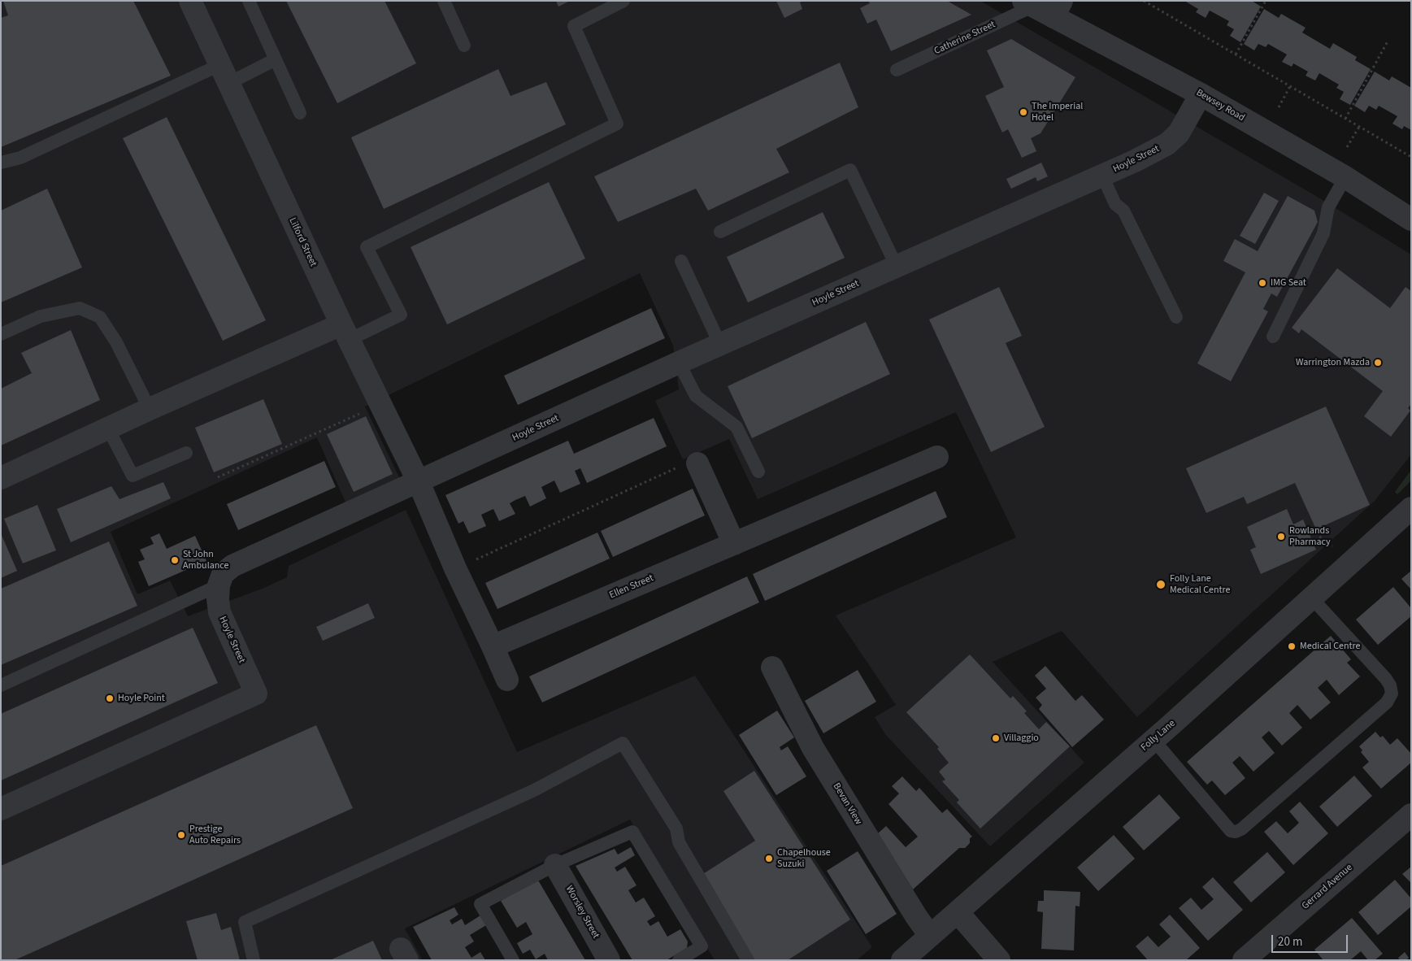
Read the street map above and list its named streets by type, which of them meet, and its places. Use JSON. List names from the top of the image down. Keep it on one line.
{"streets":{"street":["Bewsey Road","Hoyle Street","Lilford Street","Ellen Street","Folly Lane","Bevan View","Gerrard Avenue","Worsley Street"],"lane":["Catherine Street"]},"crossings":[["Catherine Street","Bewsey Road"],["Bewsey Road","Hoyle Street"],["Hoyle Street","Lilford Street"],["Folly Lane","Bevan View"]],"places":["The Imperial Hotel","IMG Seat","Warrington Mazda","Rowlands Pharmacy","St John Ambulance","Folly Lane Medical Centre","Medical Centre","Hoyle Point","Villaggio","Prestige Auto Repairs","Chapelhouse Suzuki"],"scale_bar":"20 m"}
